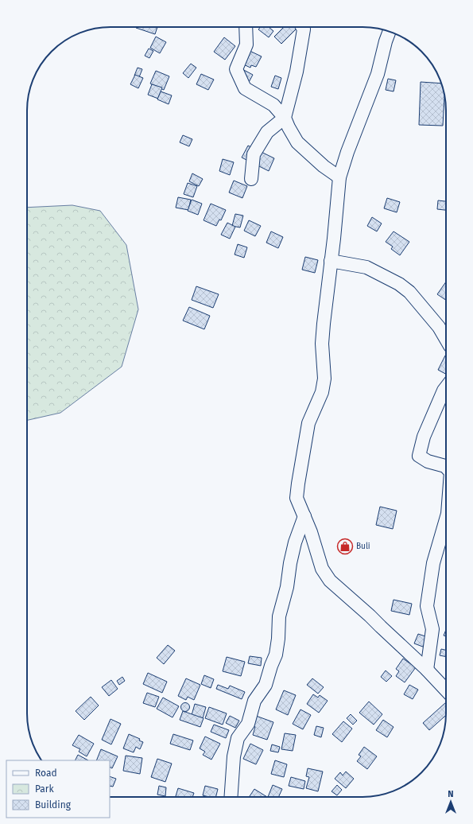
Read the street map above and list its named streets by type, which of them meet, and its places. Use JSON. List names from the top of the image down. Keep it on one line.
{"places":{"shop":["Buli"]},"legend":["Road","Park","Building"],"north":"top"}
